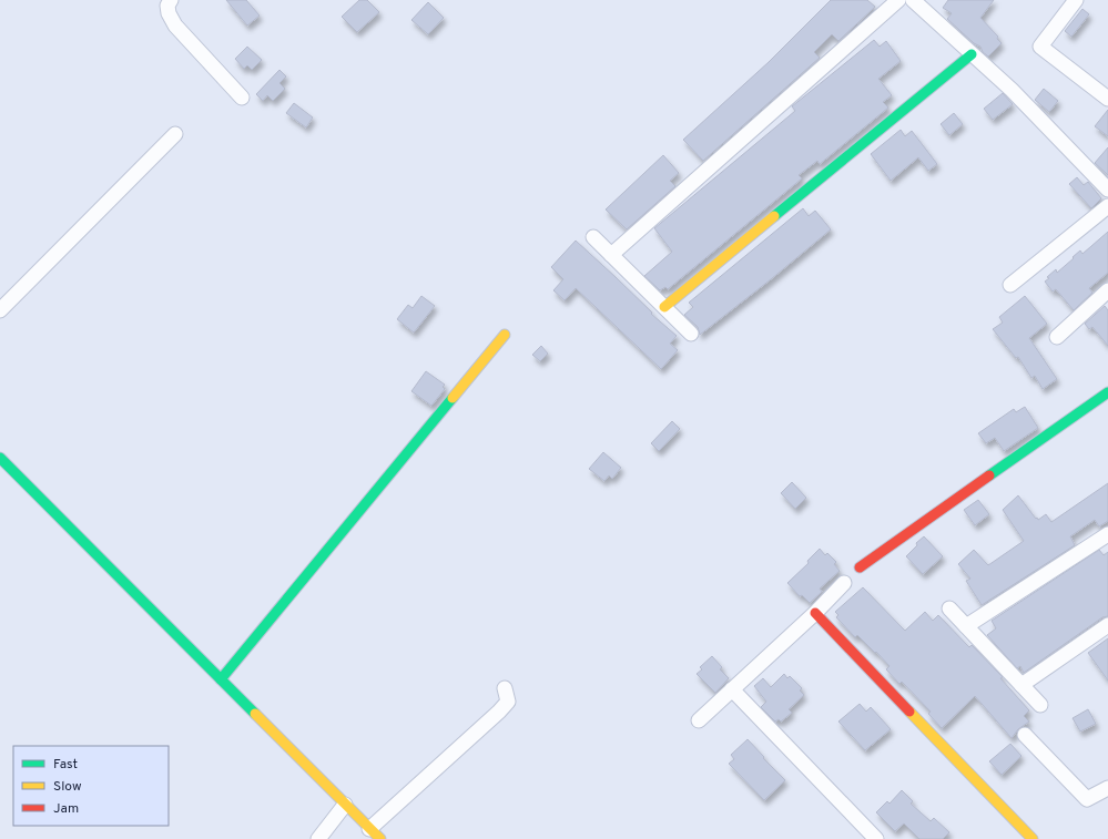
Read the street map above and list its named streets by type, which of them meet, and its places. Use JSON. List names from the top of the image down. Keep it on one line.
{"legend":["Fast","Slow","Jam"]}
